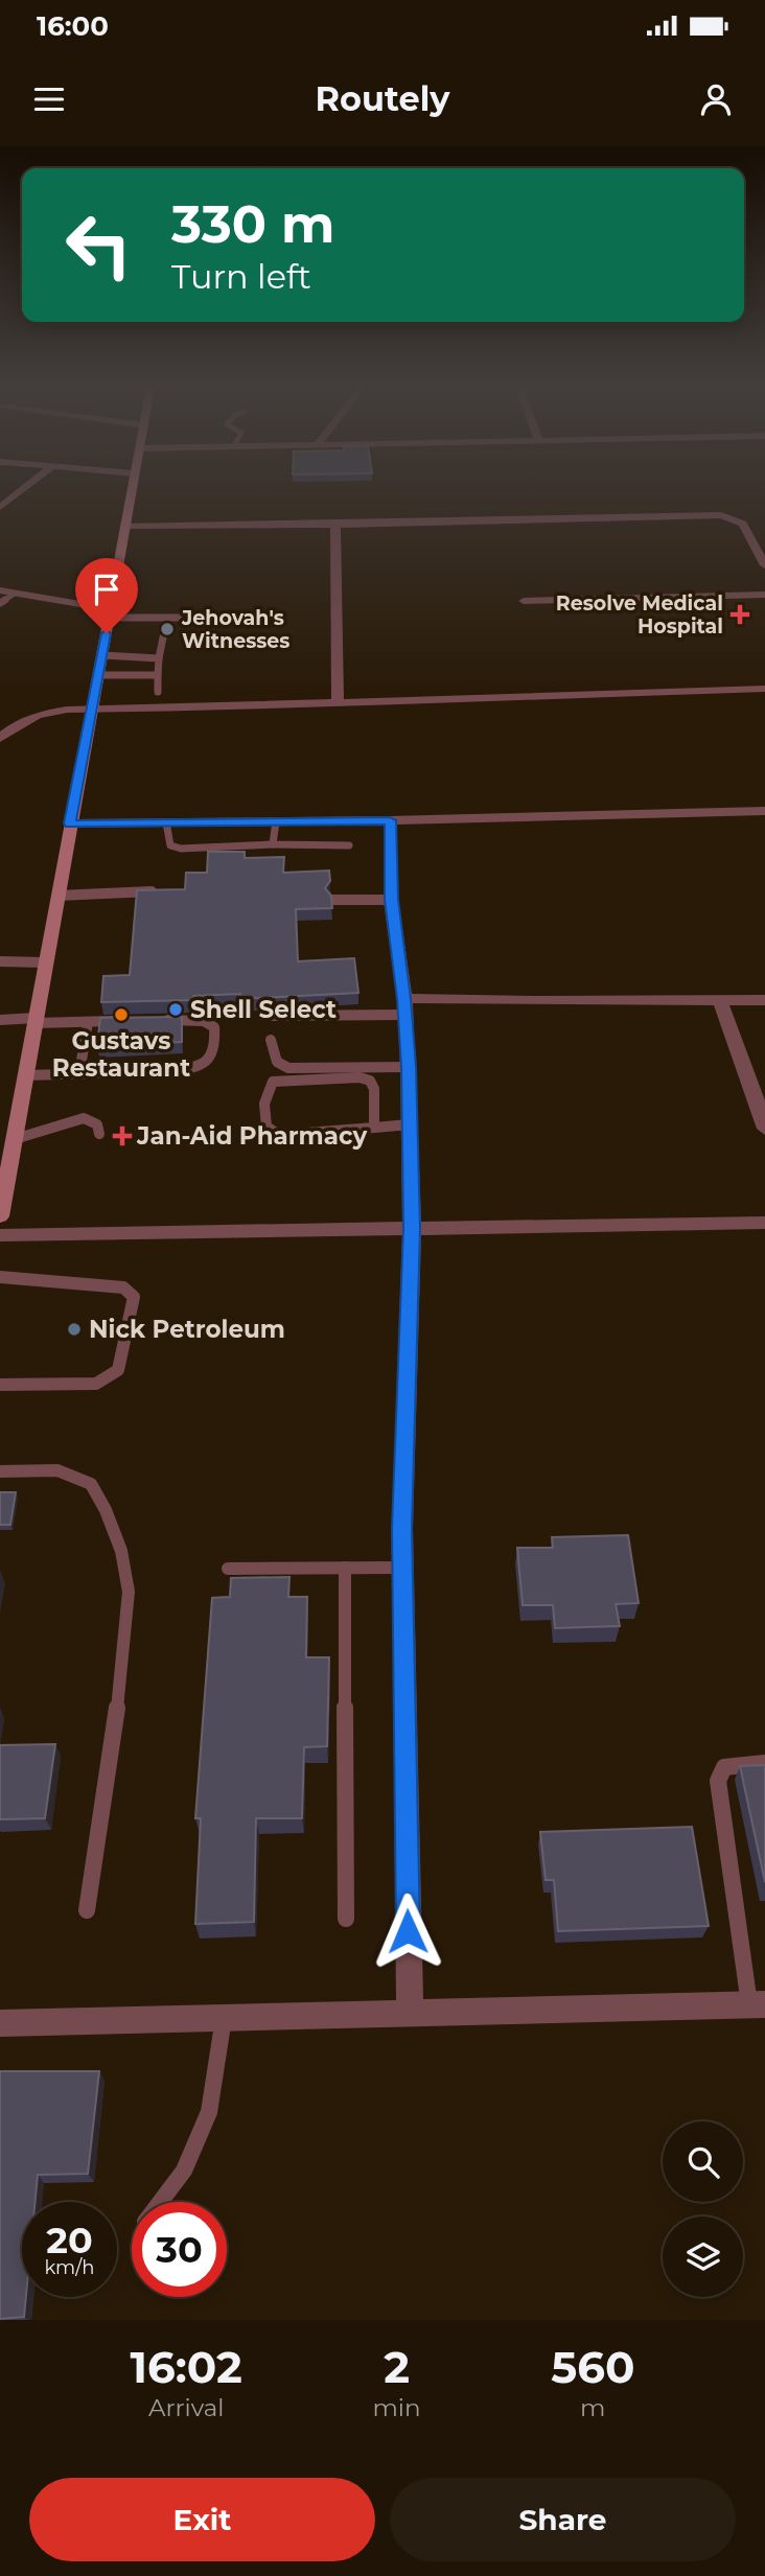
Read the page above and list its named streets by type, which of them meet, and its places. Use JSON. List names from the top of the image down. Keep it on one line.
{"places":{"health":["Resolve Medical Hospital","Jan-Aid Pharmacy"],"other":["Jehovah's Witnesses","Shell Select","Gustavs Restaurant","Nick Petroleum"]},"page":{"status":"16:00","header":"Routely","turn":["330 m","Turn left"],"speed":"20 km/h","limit":"30","eta":["16:02","Arrival","2","min","560","m"],"buttons":["Exit","Share"]}}
